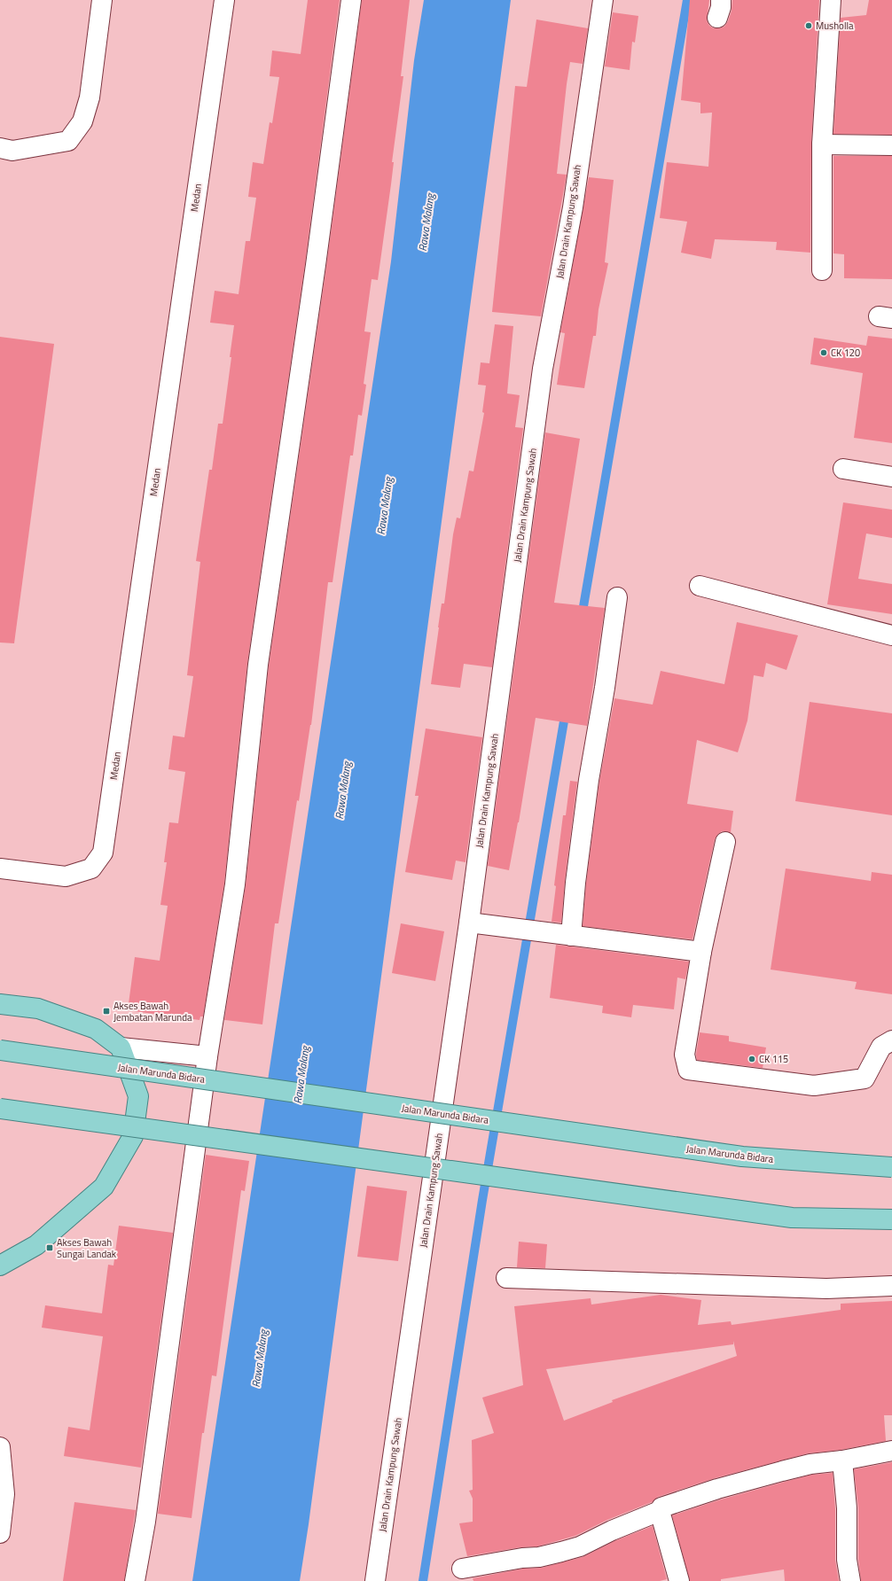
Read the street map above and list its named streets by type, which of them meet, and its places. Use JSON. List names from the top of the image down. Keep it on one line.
{"streets":{"main road":["Jalan Marunda Bidara"],"street":["Medan","Jalan Drain Kampung Sawah"]},"water":["Rawa Malang"],"places":{"other":["Musholla","CK 120","CK 115"],"transit":["Akses Bawah Jembatan Marunda","Akses Bawah Sungai Landak"]}}
